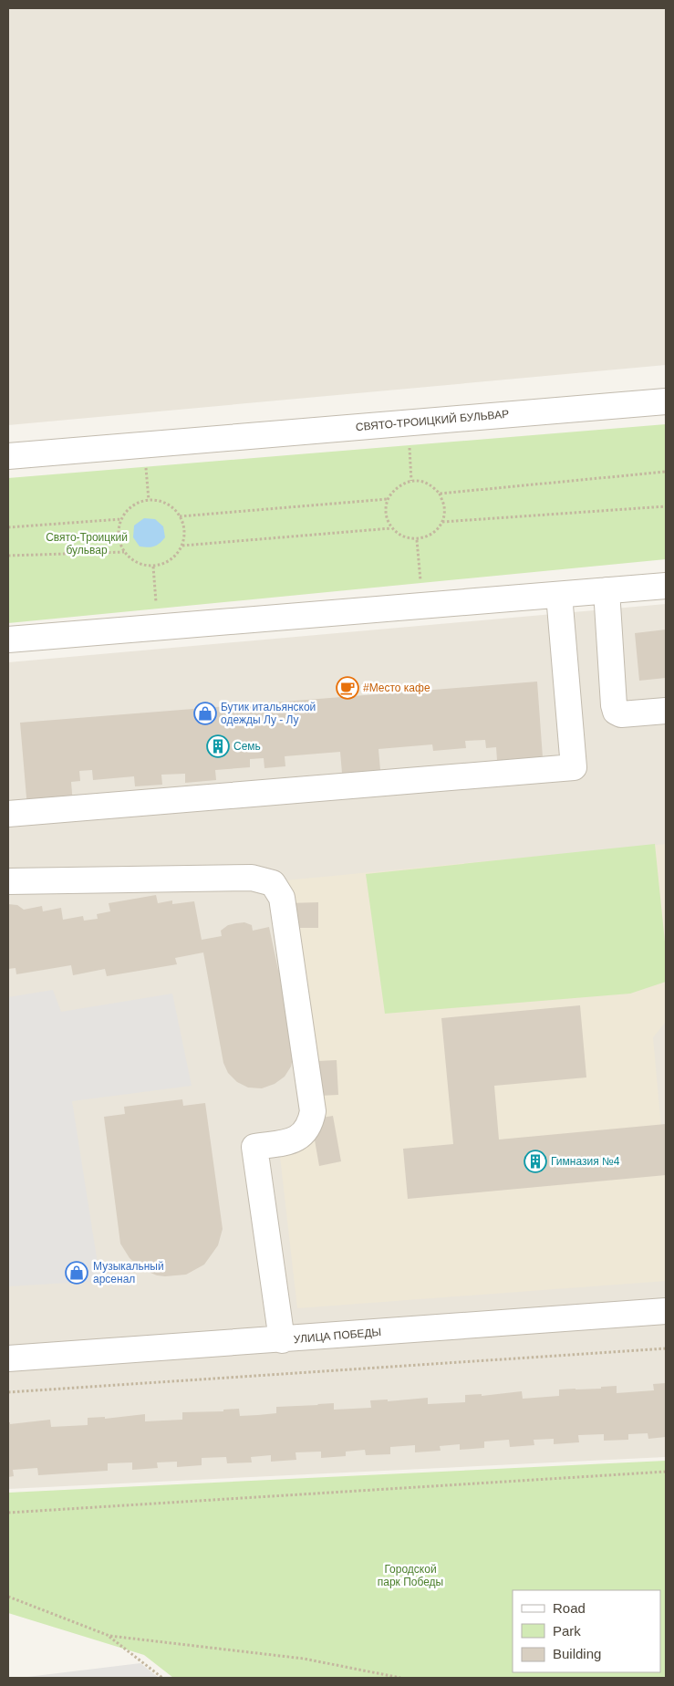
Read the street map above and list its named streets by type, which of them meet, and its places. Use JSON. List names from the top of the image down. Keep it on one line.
{"streets":{"street":["СВЯТО-ТРОИЦКИЙ БУЛЬВАР","УЛИЦА ПОБЕДЫ"]},"parks":["Свято-Троицкий бульвар","Городской парк Победы"],"places":{"cafe":["#Место кафе"],"shop":["Бутик итальянской одежды Лу - Лу","Музыкальный арсенал"],"building":["Семь","Гимназия №4"]},"legend":["Road","Park","Building"]}
